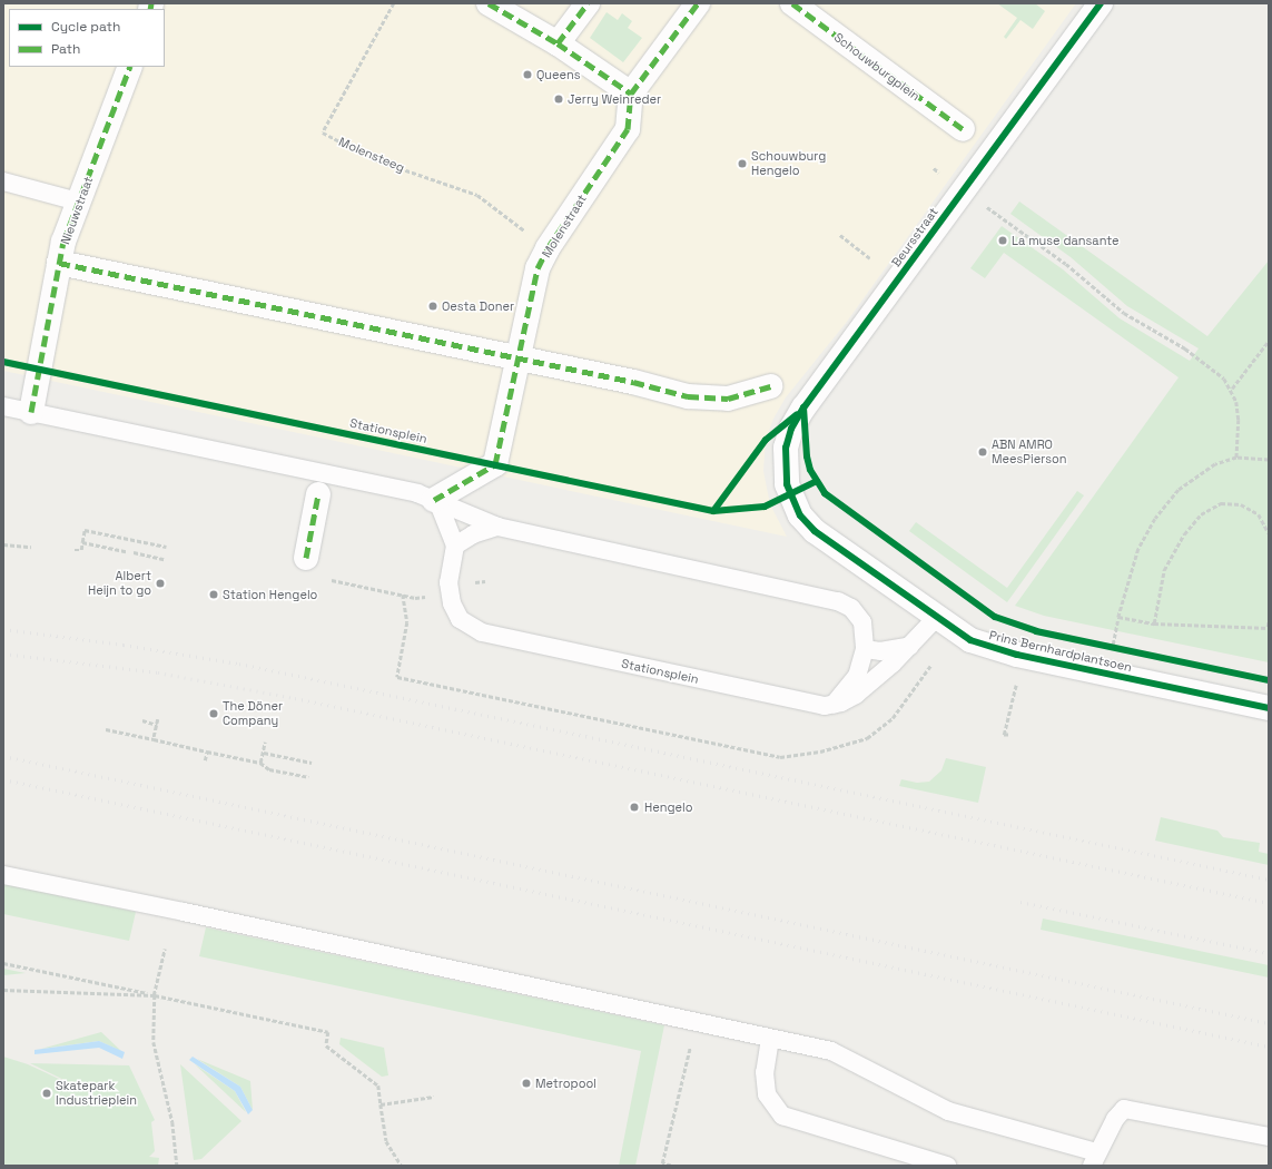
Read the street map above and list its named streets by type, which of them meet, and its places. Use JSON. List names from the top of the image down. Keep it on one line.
{"streets":{"street":["Schouwburgplein","Nieuwstraat","Molenstraat","Beursstraat","Prins Bernhardplantsoen"],"lane":["Stationsplein"],"path":["Molensteeg"]},"crossings":[["Molensteeg","Molenstraat"],["Beursstraat","Prins Bernhardplantsoen"],["Stationsplein","Prins Bernhardplantsoen"]],"places":["Queens","Jerry Weinreder","Schouwburg Hengelo","La muse dansante","Oesta Doner","ABN AMRO MeesPierson","Albert Heijn to go","Station Hengelo","The Döner Company","Hengelo","Metropool","Skatepark Industrieplein"],"legend":["Cycle path","Path"]}
